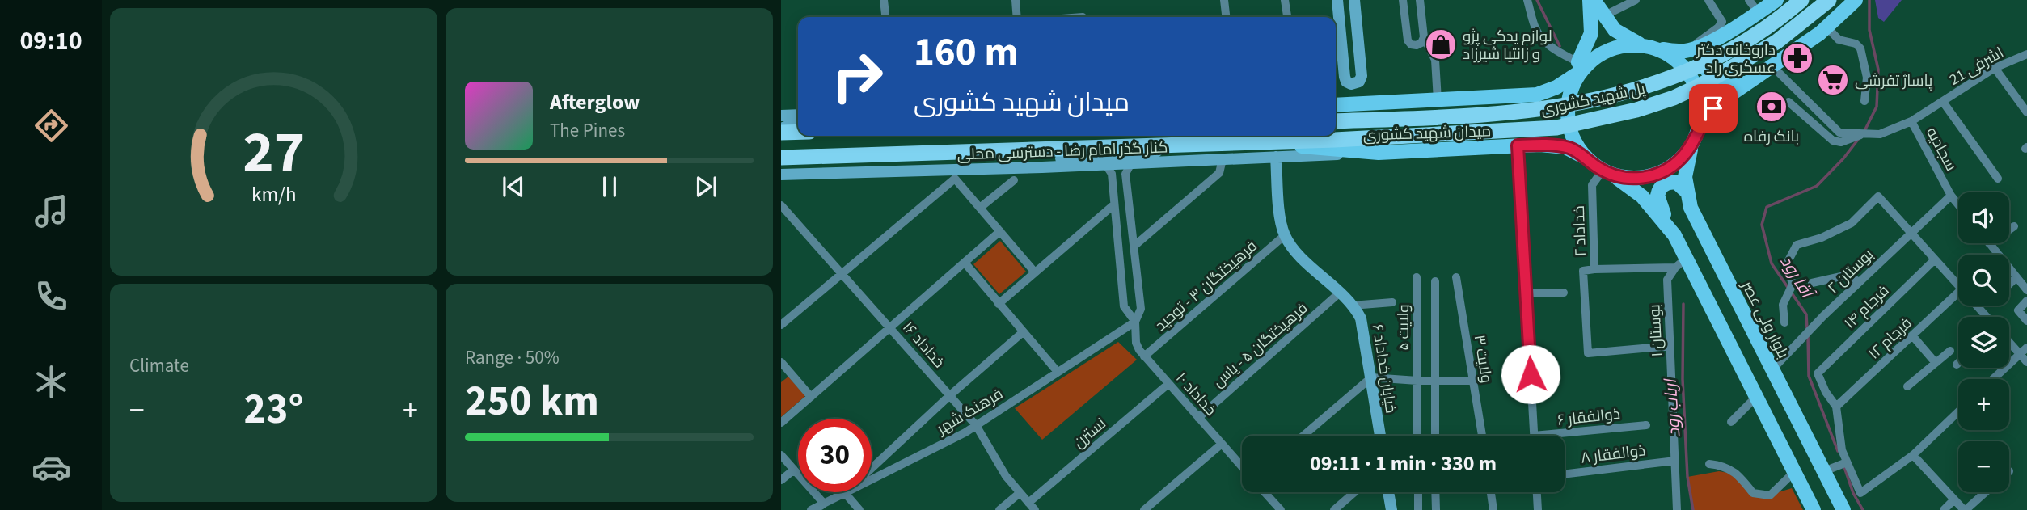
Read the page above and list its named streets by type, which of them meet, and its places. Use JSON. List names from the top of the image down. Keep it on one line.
{"streets":{"highway":["پل شهید کشوری"],"main road":["میدان شهید کشوری","کنار گذر امام رضا - دسترسی محلی","بلوار ولی عصر","خیابان خداداد ۶"],"street":["اشرفی 21","سجادیه","خداداد ۲","بوستان ۲","فرهیختگان ۳ - توحید","فرجام ۱۴","ولایت ۵","بوستان ۱","فرجام ۱۲","خداداد ۱۶","فرهیختگان ۵ - یاس","ولایت ۳","خداداد ۱۰","فرهنگ شهر","ذوالفقار ۶","نسترن","ذوالفقار ۸"]},"crossings":[["اشرفی 21","سجادیه"],["پل شهید کشوری","میدان شهید کشوری"],["میدان شهید کشوری","کنار گذر امام رضا - دسترسی محلی"],["میدان شهید کشوری","خداداد ۲"],["میدان شهید کشوری","بلوار ولی عصر"],["سجادیه","بوستان ۲"],["کنار گذر امام رضا - دسترسی محلی","خیابان خداداد ۶"],["کنار گذر امام رضا - دسترسی محلی","خداداد ۱۰"],["خداداد ۲","بلوار ولی عصر"],["خداداد ۲","بوستان ۱"],["بوستان ۲","بلوار ولی عصر"],["فرهیختگان ۳ - توحید","خیابان خداداد ۶"],["فرهیختگان ۳ - توحید","خداداد ۱۰"],["فرجام ۱۴","فرجام ۱۲"],["بوستان ۱","ذوالفقار ۸"],["خداداد ۱۶","فرهنگ شهر"],["خداداد ۱۶","نسترن"],["فرهیختگان ۵ - یاس","خیابان خداداد ۶"],["فرهیختگان ۵ - یاس","خداداد ۱۰"],["خداداد ۱۰","فرهنگ شهر"],["خداداد ۱۰","نسترن"]],"water":["آقا رود","ارباب رود"],"places":{"shop":["لوازم یدکی پژو و زانتیا شیرزاد"],"pharmacy":["داروخانه دکتر عسکری راد"],"supermarket":["پاساژ تفرشی"],"bank":["بانک رفاه"]},"page":{"tabs":"09:10","turn":["160 m","میدان شهید کشوری"],"song":["Afterglow","The Pines"],"map_buttons":["+","−"],"tile":["Climate",["Range · 50%","250 km"]],"heat":["−","23°","+"],"limit":"30","trip":"09:11 · 1 min · 330 m","gauge":["27","km/h"]}}
